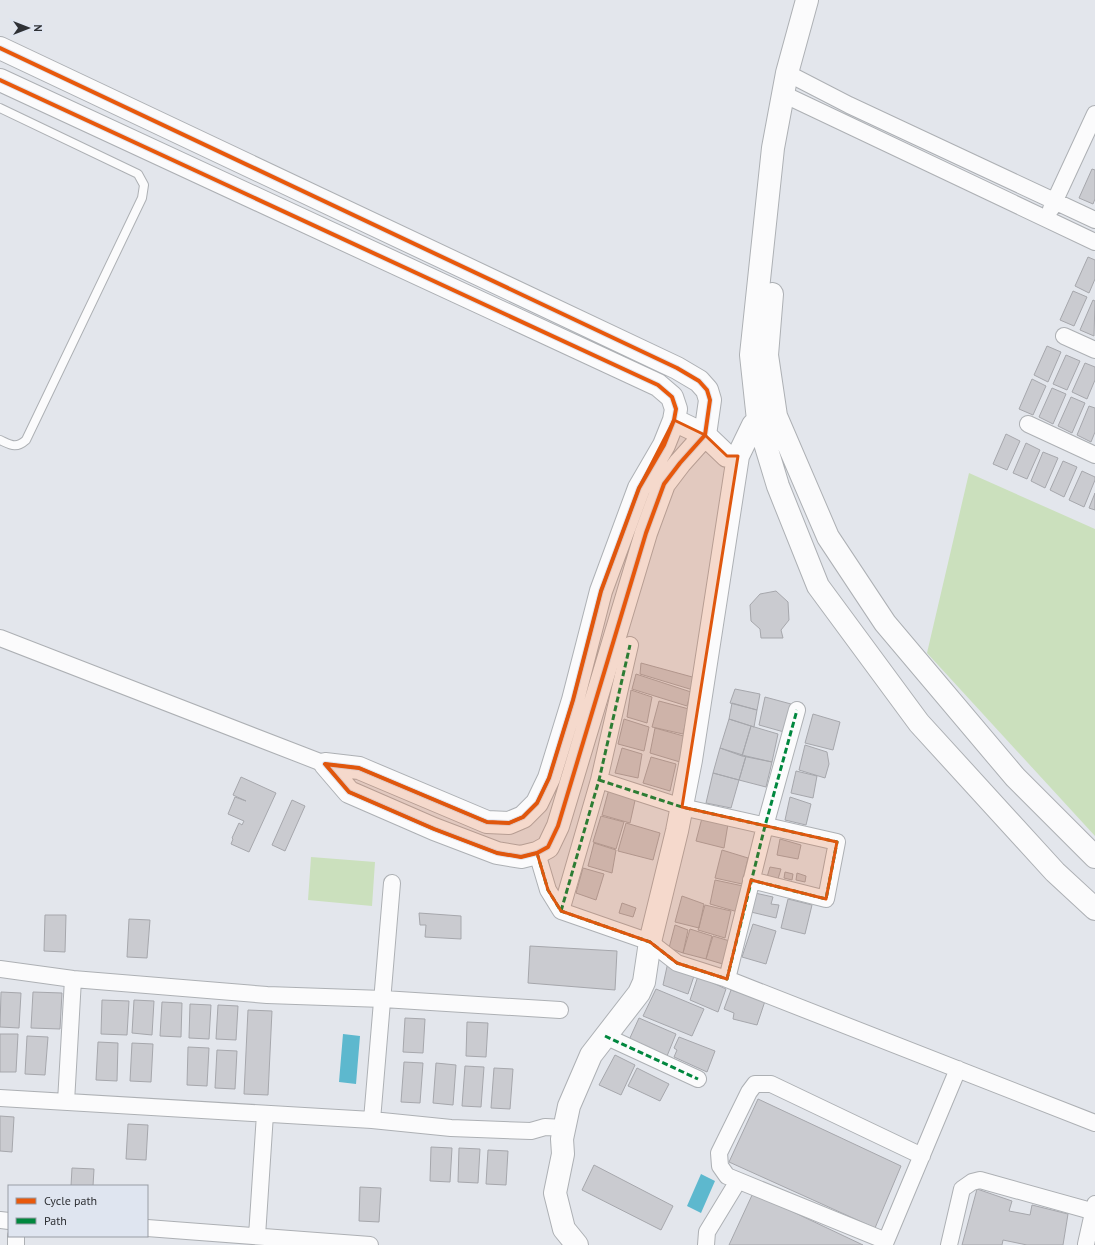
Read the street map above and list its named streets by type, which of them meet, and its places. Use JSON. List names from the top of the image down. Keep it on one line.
{"legend":["Cycle path","Path"],"north":"right"}
